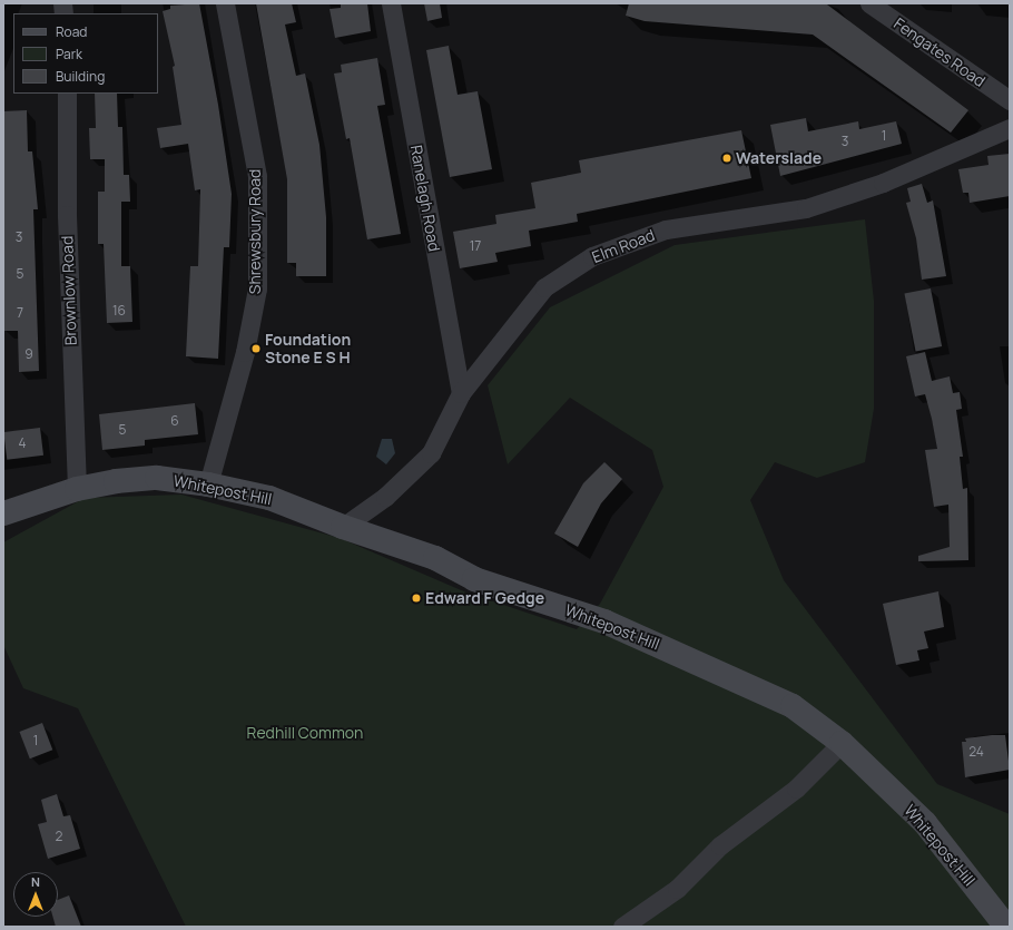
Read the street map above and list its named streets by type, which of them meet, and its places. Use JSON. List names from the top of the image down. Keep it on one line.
{"streets":{"street":["Fengates Road","Ranelagh Road","Shrewsbury Road","Elm Road","Brownlow Road","Whitepost Hill"]},"crossings":[["Ranelagh Road","Elm Road"],["Shrewsbury Road","Whitepost Hill"],["Elm Road","Whitepost Hill"],["Brownlow Road","Whitepost Hill"]],"parks":["Redhill Common"],"places":["Waterslade","Foundation Stone E S H","Edward F Gedge"],"house_numbers":["1","3","3","17","5","16","7","9","6","5","4","1","24","2"],"legend":["Road","Park","Building"],"north":"top"}
